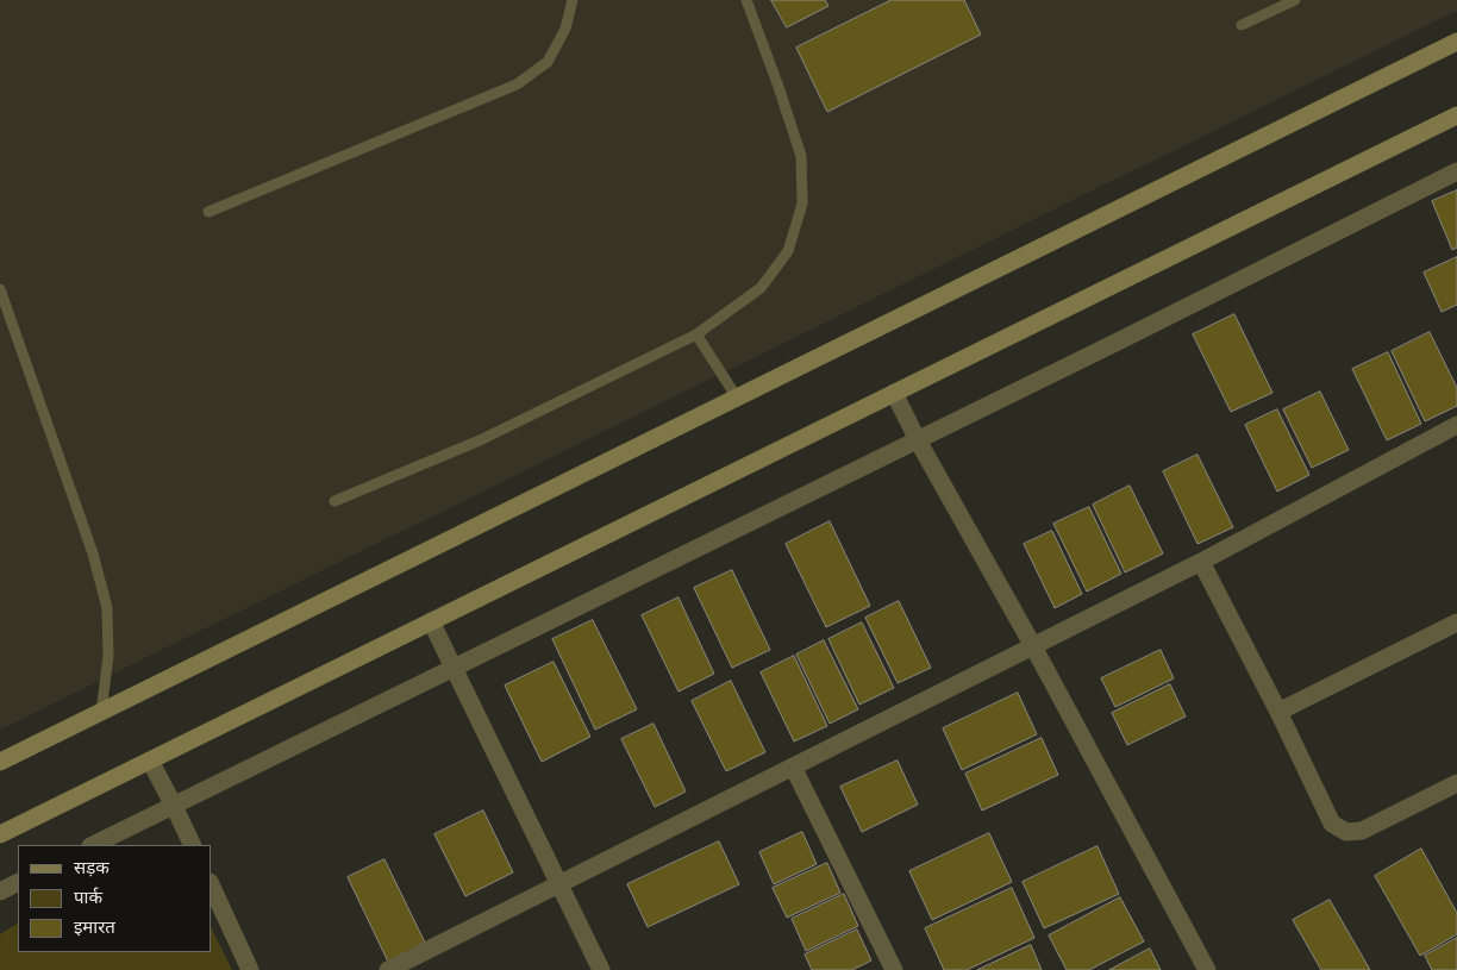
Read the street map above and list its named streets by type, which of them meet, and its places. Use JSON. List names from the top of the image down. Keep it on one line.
{"legend":["सड़क","पार्क","इमारत"]}
